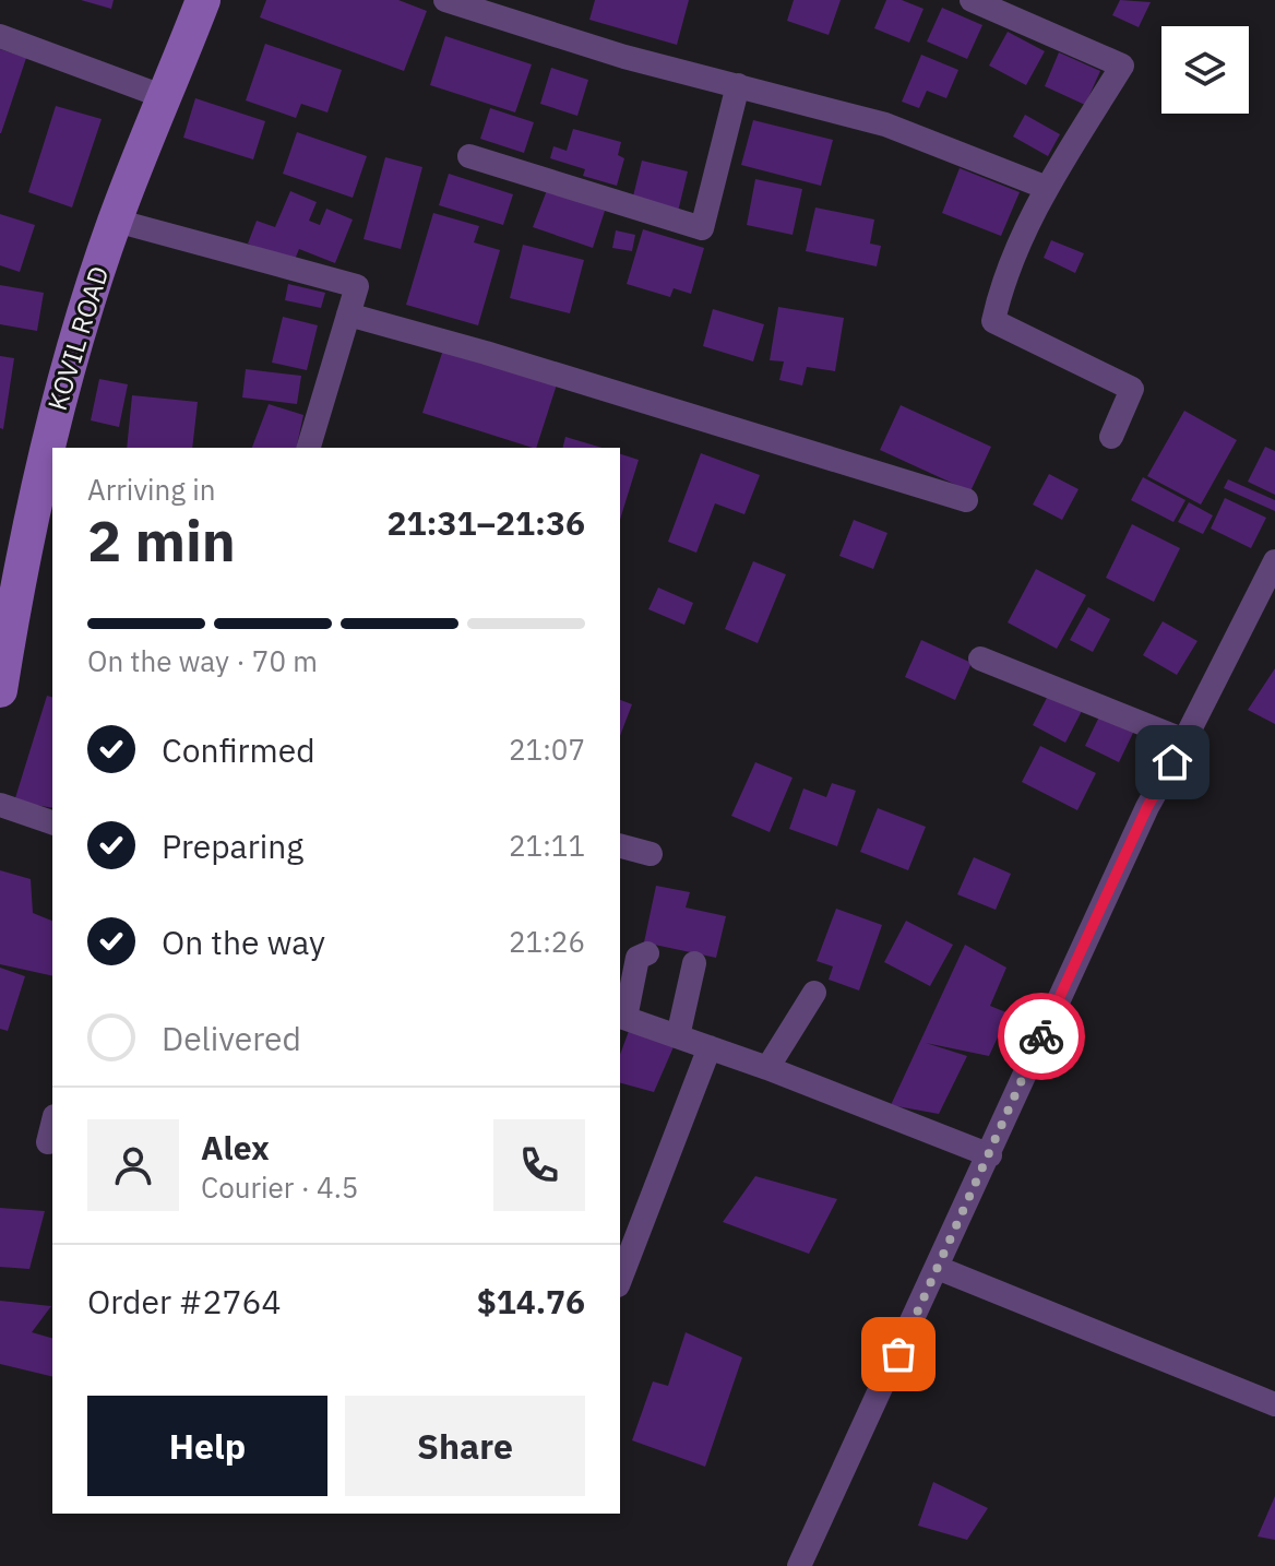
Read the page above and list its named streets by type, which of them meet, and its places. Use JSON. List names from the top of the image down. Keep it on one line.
{"streets":{"street":["KOVIL ROAD"]},"page":{"heading":["2 min","Arriving in","21:31–21:36"],"panel":["Alex","Courier · 4.5","Order #2764","$14.76"],"bar":"On the way · 70 m","list":[["Confirmed","21:07"],["Preparing","21:11"],["On the way","21:26"],"Delivered"],"buttons":["Help","Share"]}}
